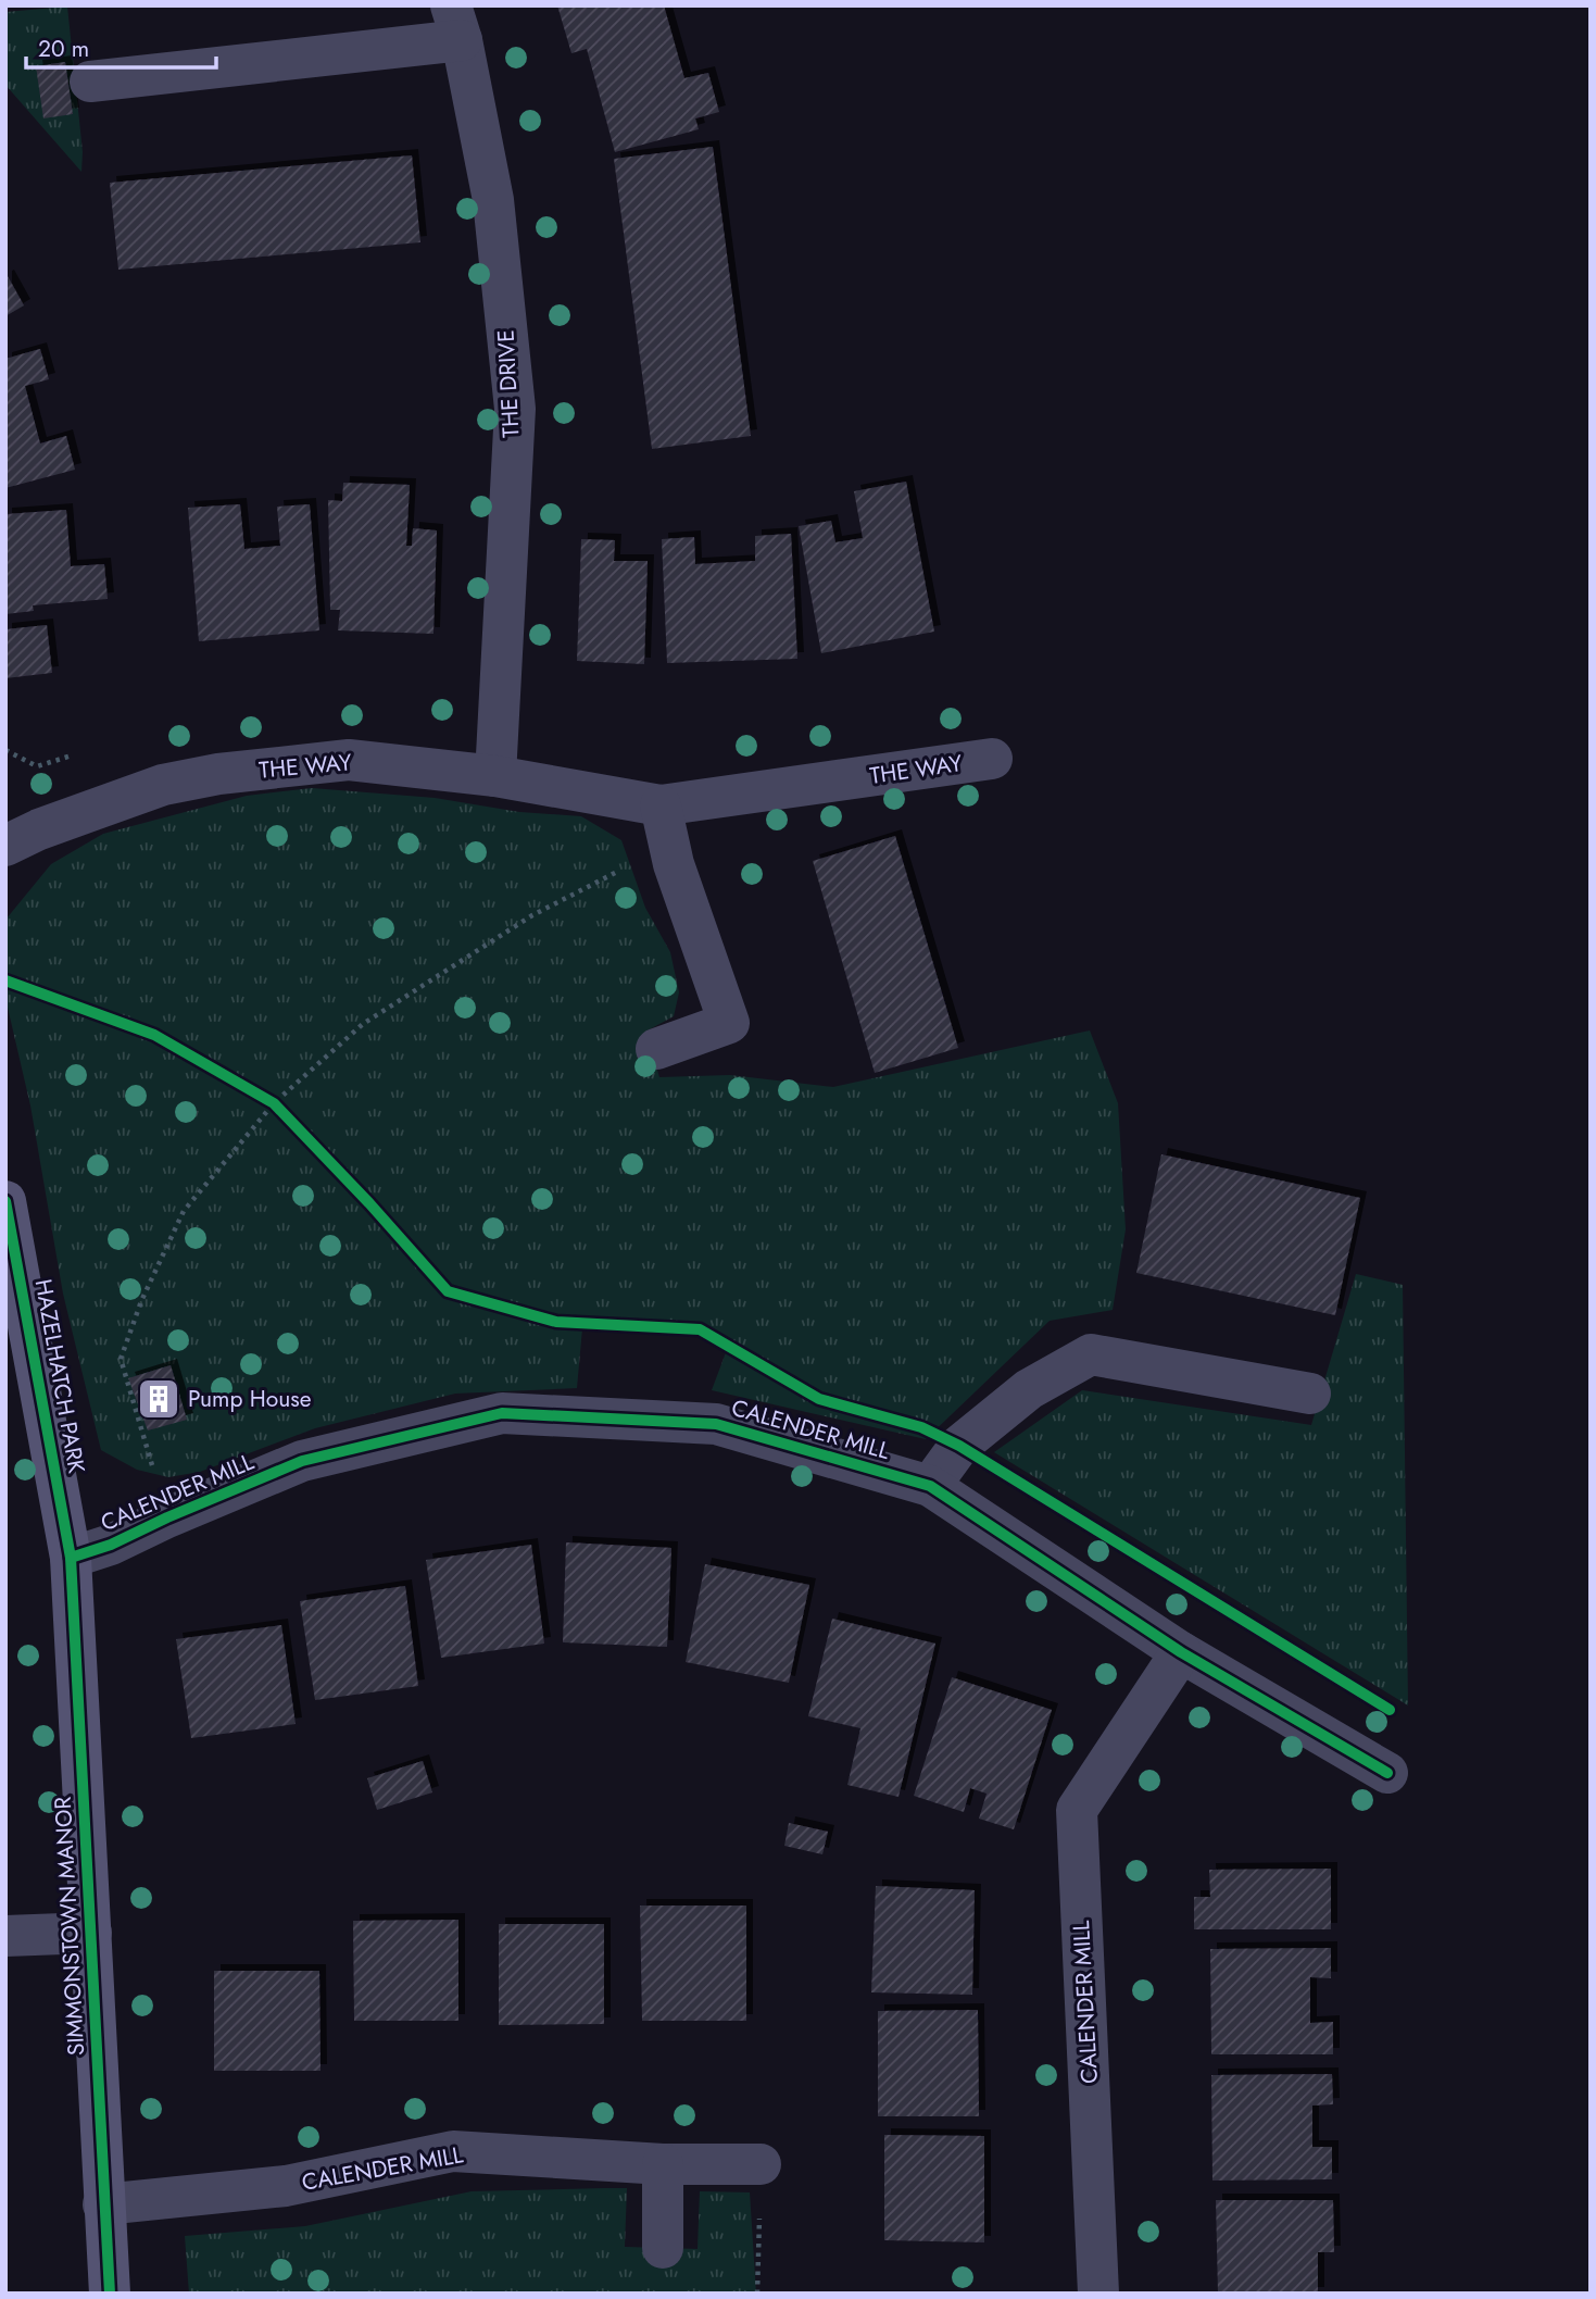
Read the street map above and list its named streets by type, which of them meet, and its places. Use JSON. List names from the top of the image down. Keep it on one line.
{"streets":{"street":["THE DRIVE","THE WAY","HAZELHATCH PARK","CALENDER MILL","SIMMONSTOWN MANOR"]},"crossings":[["THE DRIVE","THE WAY"],["HAZELHATCH PARK","CALENDER MILL"],["HAZELHATCH PARK","SIMMONSTOWN MANOR"],["CALENDER MILL","SIMMONSTOWN MANOR"]],"places":{"building":["Pump House"]},"scale_bar":"20 m"}
